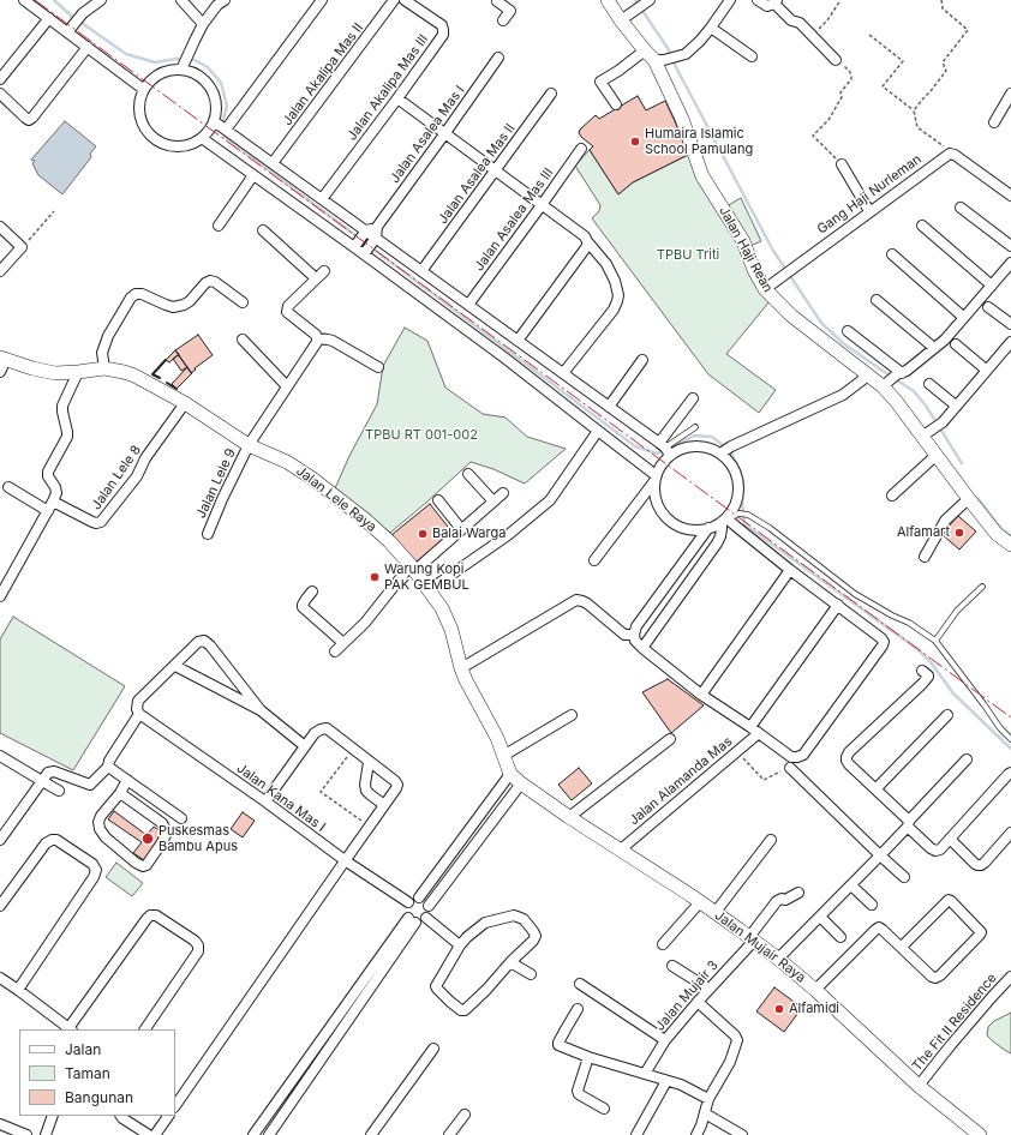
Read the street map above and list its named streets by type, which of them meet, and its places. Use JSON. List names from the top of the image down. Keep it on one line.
{"streets":{"street":["Jalan Akalipa Mas II","Jalan Akalipa Mas III","Jalan Asalea Mas I","Jalan Asalea Mas II","Gang Haji Nurleman","Jalan Asalea Mas III","Jalan Haji Rean","Jalan Lele 8","Jalan Lele 9","Jalan Lele Raya","Jalan Alamanda Mas","Jalan Kana Mas I","Jalan Mujair Raya","Jalan Mujair 3","The Fit II Residence"]},"crossings":[["Gang Haji Nurleman","Jalan Haji Rean"],["Jalan Lele 8","Jalan Lele Raya"],["Jalan Lele 9","Jalan Lele Raya"],["Jalan Lele Raya","Jalan Mujair Raya"],["Jalan Alamanda Mas","Jalan Mujair Raya"],["Jalan Mujair Raya","Jalan Mujair 3"],["Jalan Mujair Raya","The Fit II Residence"]],"parks":["TPBU Triti","TPBU RT 001-002"],"places":["Humaira Islamic School Pamulang","Alfamart","Balai Warga","Warung Kopi PAK GEMBUL","Puskesmas Bambu Apus","Alfamidi"],"legend":["Jalan","Taman","Bangunan"]}
